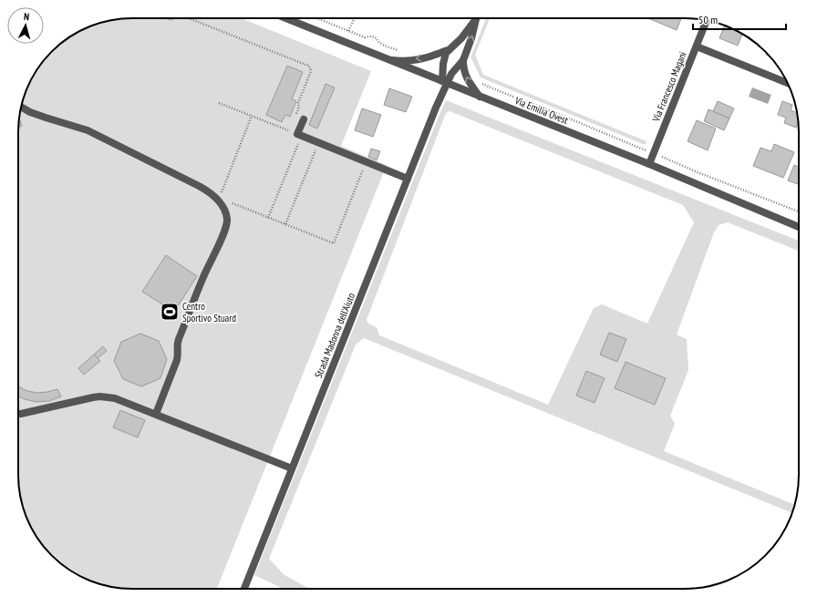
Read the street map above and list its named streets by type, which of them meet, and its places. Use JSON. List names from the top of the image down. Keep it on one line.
{"streets":{"street":["Via Francesco Magani","Via Emilia Ovest","Strada Madonna dell'Aiuto"]},"crossings":[["Via Francesco Magani","Via Emilia Ovest"],["Via Emilia Ovest","Strada Madonna dell'Aiuto"]],"places":{"sports":["Centro Sportivo Stuard"]},"scale_bar":"50 m","north":"top"}
